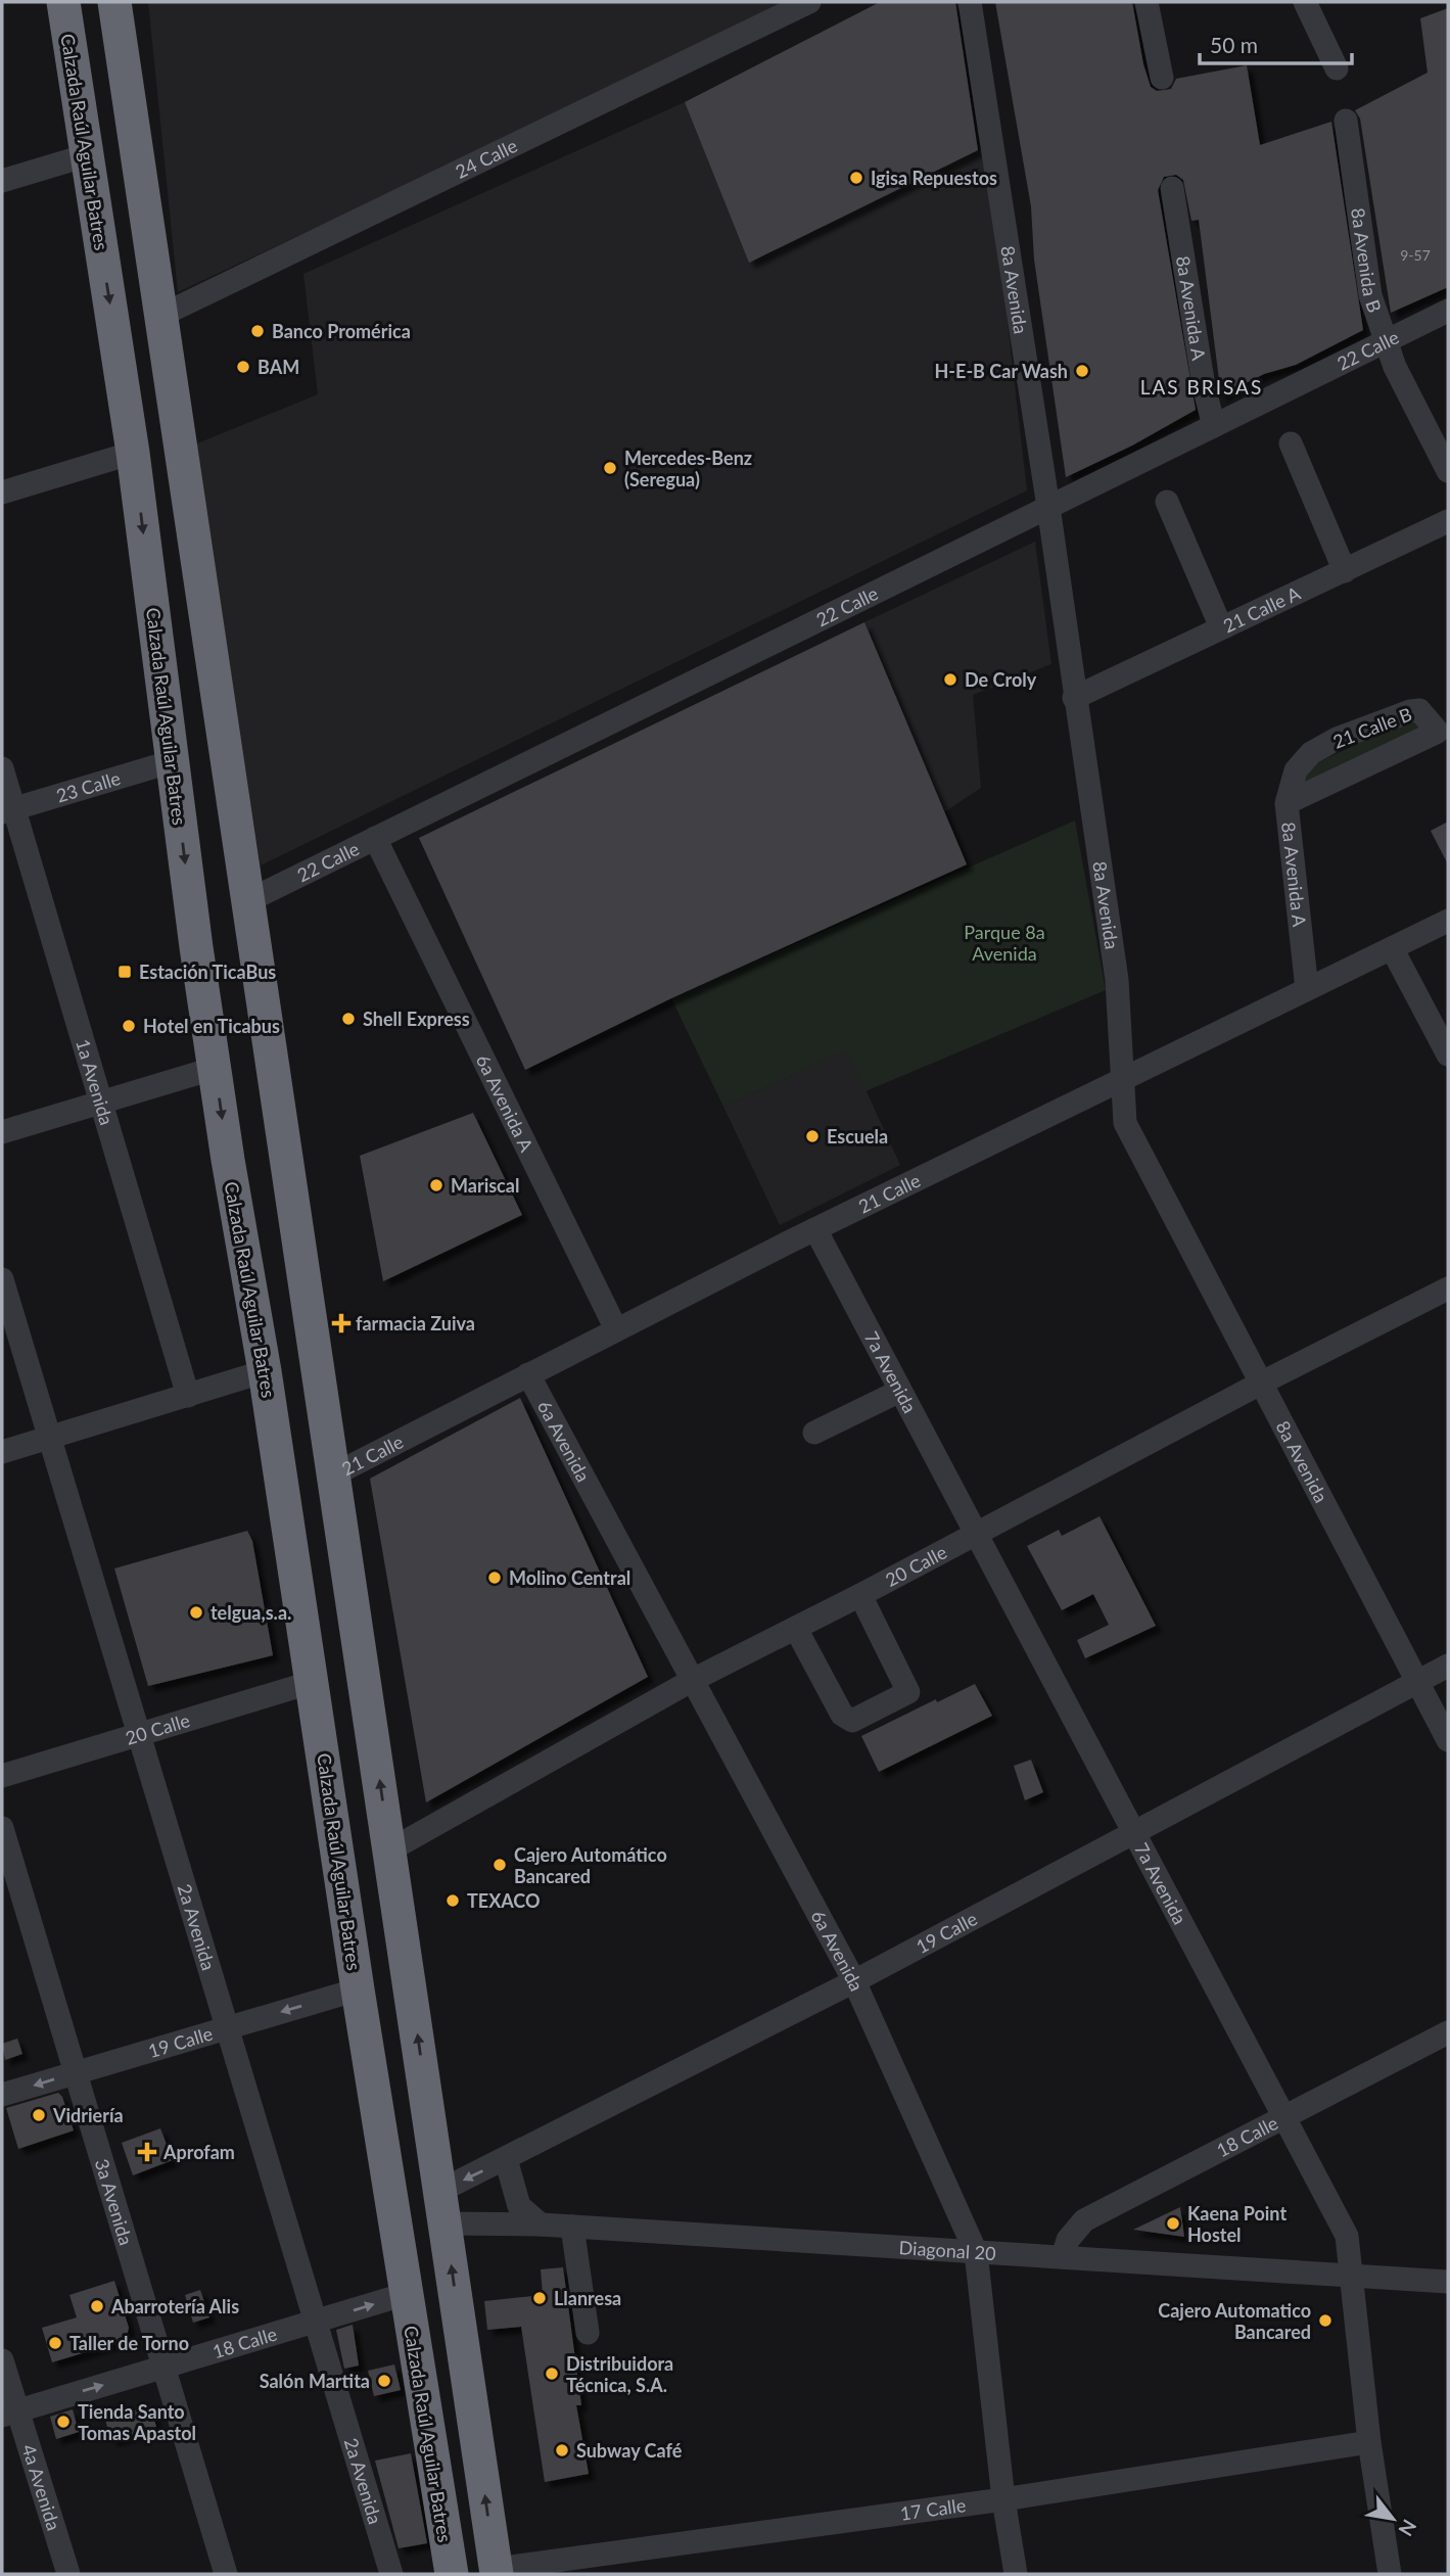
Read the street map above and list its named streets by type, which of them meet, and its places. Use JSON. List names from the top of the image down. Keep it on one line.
{"streets":{"highway":["Calzada Raúl Aguilar Batres"],"street":["24 Calle","8a Avenida B","8a Avenida","8a Avenida A","22 Calle","21 Calle A","21 Calle B","23 Calle","1a Avenida","6a Avenida A","21 Calle","7a Avenida","6a Avenida","20 Calle","2a Avenida","19 Calle","18 Calle","3a Avenida","Diagonal 20","4a Avenida","17 Calle"]},"crossings":[["Calzada Raúl Aguilar Batres","23 Calle"],["Calzada Raúl Aguilar Batres","20 Calle"],["Calzada Raúl Aguilar Batres","19 Calle"],["Calzada Raúl Aguilar Batres","18 Calle"],["8a Avenida B","22 Calle"],["8a Avenida","22 Calle"],["8a Avenida","21 Calle A"],["8a Avenida","21 Calle"],["8a Avenida","20 Calle"],["8a Avenida","19 Calle"],["8a Avenida A","22 Calle"],["8a Avenida A","21 Calle B"],["8a Avenida A","21 Calle"],["22 Calle","6a Avenida A"],["23 Calle","1a Avenida"],["6a Avenida A","21 Calle"],["21 Calle","7a Avenida"],["21 Calle","6a Avenida"],["7a Avenida","20 Calle"],["7a Avenida","19 Calle"],["7a Avenida","18 Calle"],["7a Avenida","Diagonal 20"],["7a Avenida","17 Calle"],["6a Avenida","20 Calle"],["6a Avenida","19 Calle"],["6a Avenida","Diagonal 20"],["6a Avenida","17 Calle"],["20 Calle","2a Avenida"],["2a Avenida","19 Calle"],["2a Avenida","18 Calle"],["19 Calle","3a Avenida"],["19 Calle","Diagonal 20"],["18 Calle","3a Avenida"],["18 Calle","Diagonal 20"],["18 Calle","4a Avenida"]],"districts":["LAS BRISAS"],"parks":["Parque 8a Avenida"],"places":{"other":["Igisa Repuestos","Banco Promérica","BAM","H-E-B Car Wash","Mercedes-Benz (Seregua)","De Croly","Shell Express","Hotel en Ticabus","Escuela","Mariscal","Molino Central","telgua,s.a.","Cajero Automático Bancared","TEXACO","Vidriería","Kaena Point Hostel","Llanresa","Abarrotería Alis","Cajero Automatico Bancared","Taller de Torno","Distribuidora Técnica, S.A.","Salón Martita","Tienda Santo Tomas Apastol","Subway Café"],"transit":["Estación TicaBus"],"health":["farmacia Zuiva","Aprofam"]},"house_numbers":["9-57"],"scale_bar":"50 m","north":"bottom right"}
